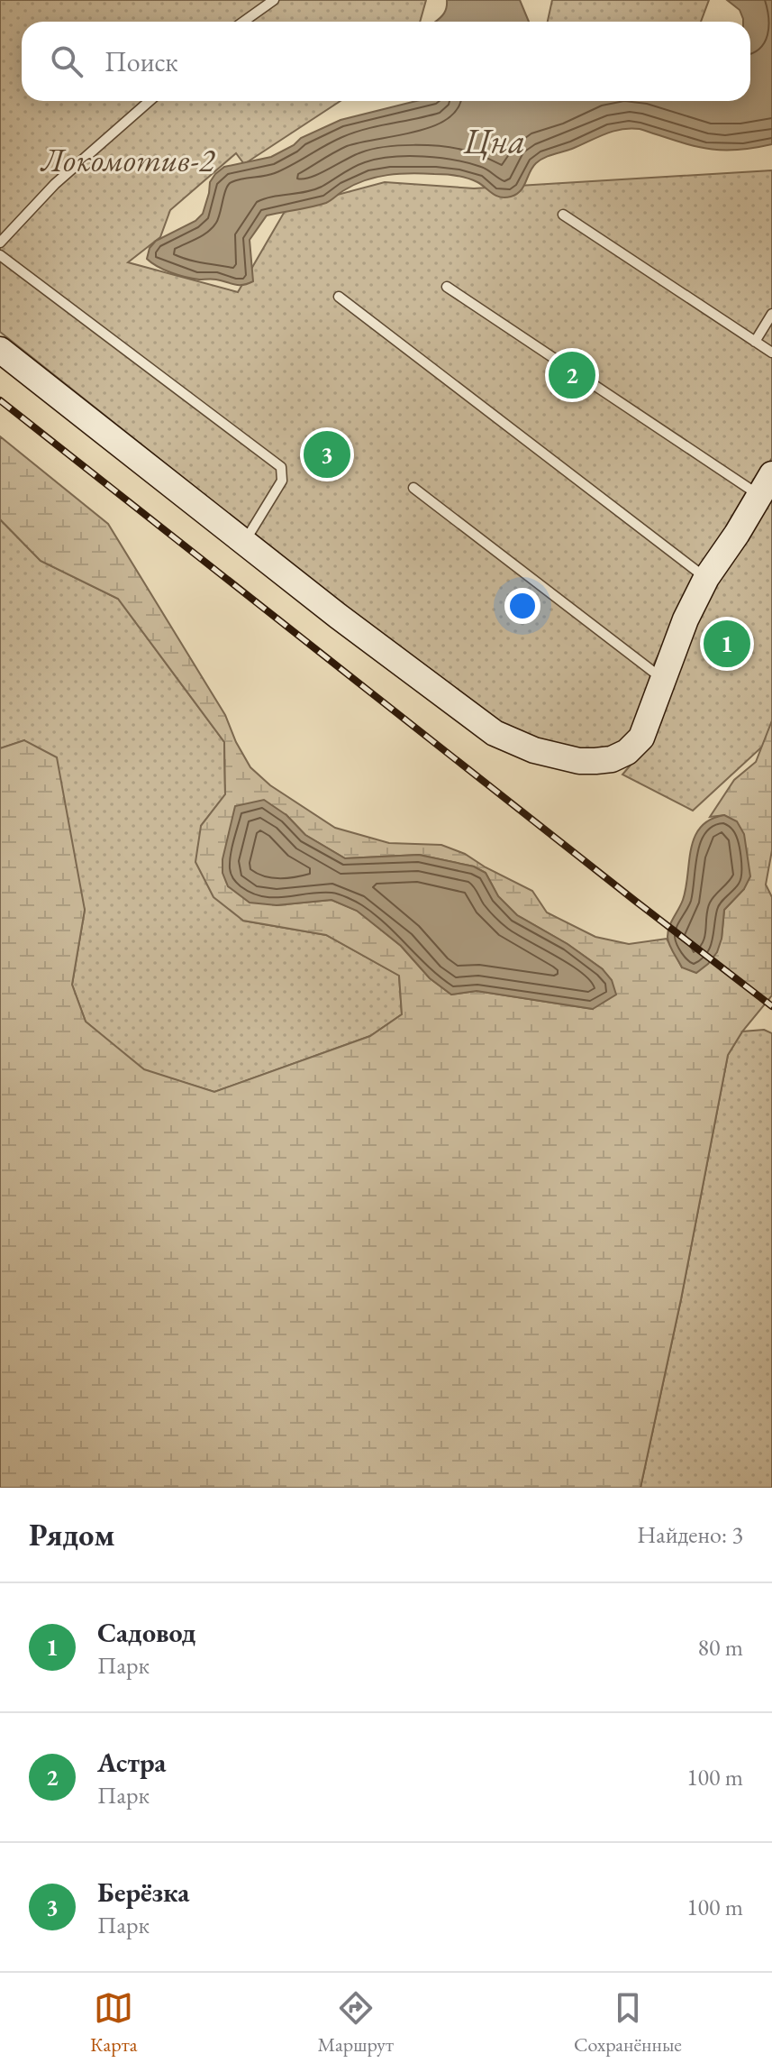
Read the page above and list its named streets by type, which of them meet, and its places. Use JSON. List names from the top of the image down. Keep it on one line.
{"water":["Цна"],"parks":["Локомотив-2"],"page":{"search":"Поиск","pins":["2","3","1"],"heading":["Рядом","Найдено: 3"],"list":[{"mark":"1","name":"Садовод","note":"Парк","value":"80 m"},{"mark":"2","name":"Астра","note":"Парк","value":"100 m"},{"mark":"3","name":"Берёзка","note":"Парк","value":"100 m"}],"nav":["Карта","Маршрут","Сохранённые"]}}
